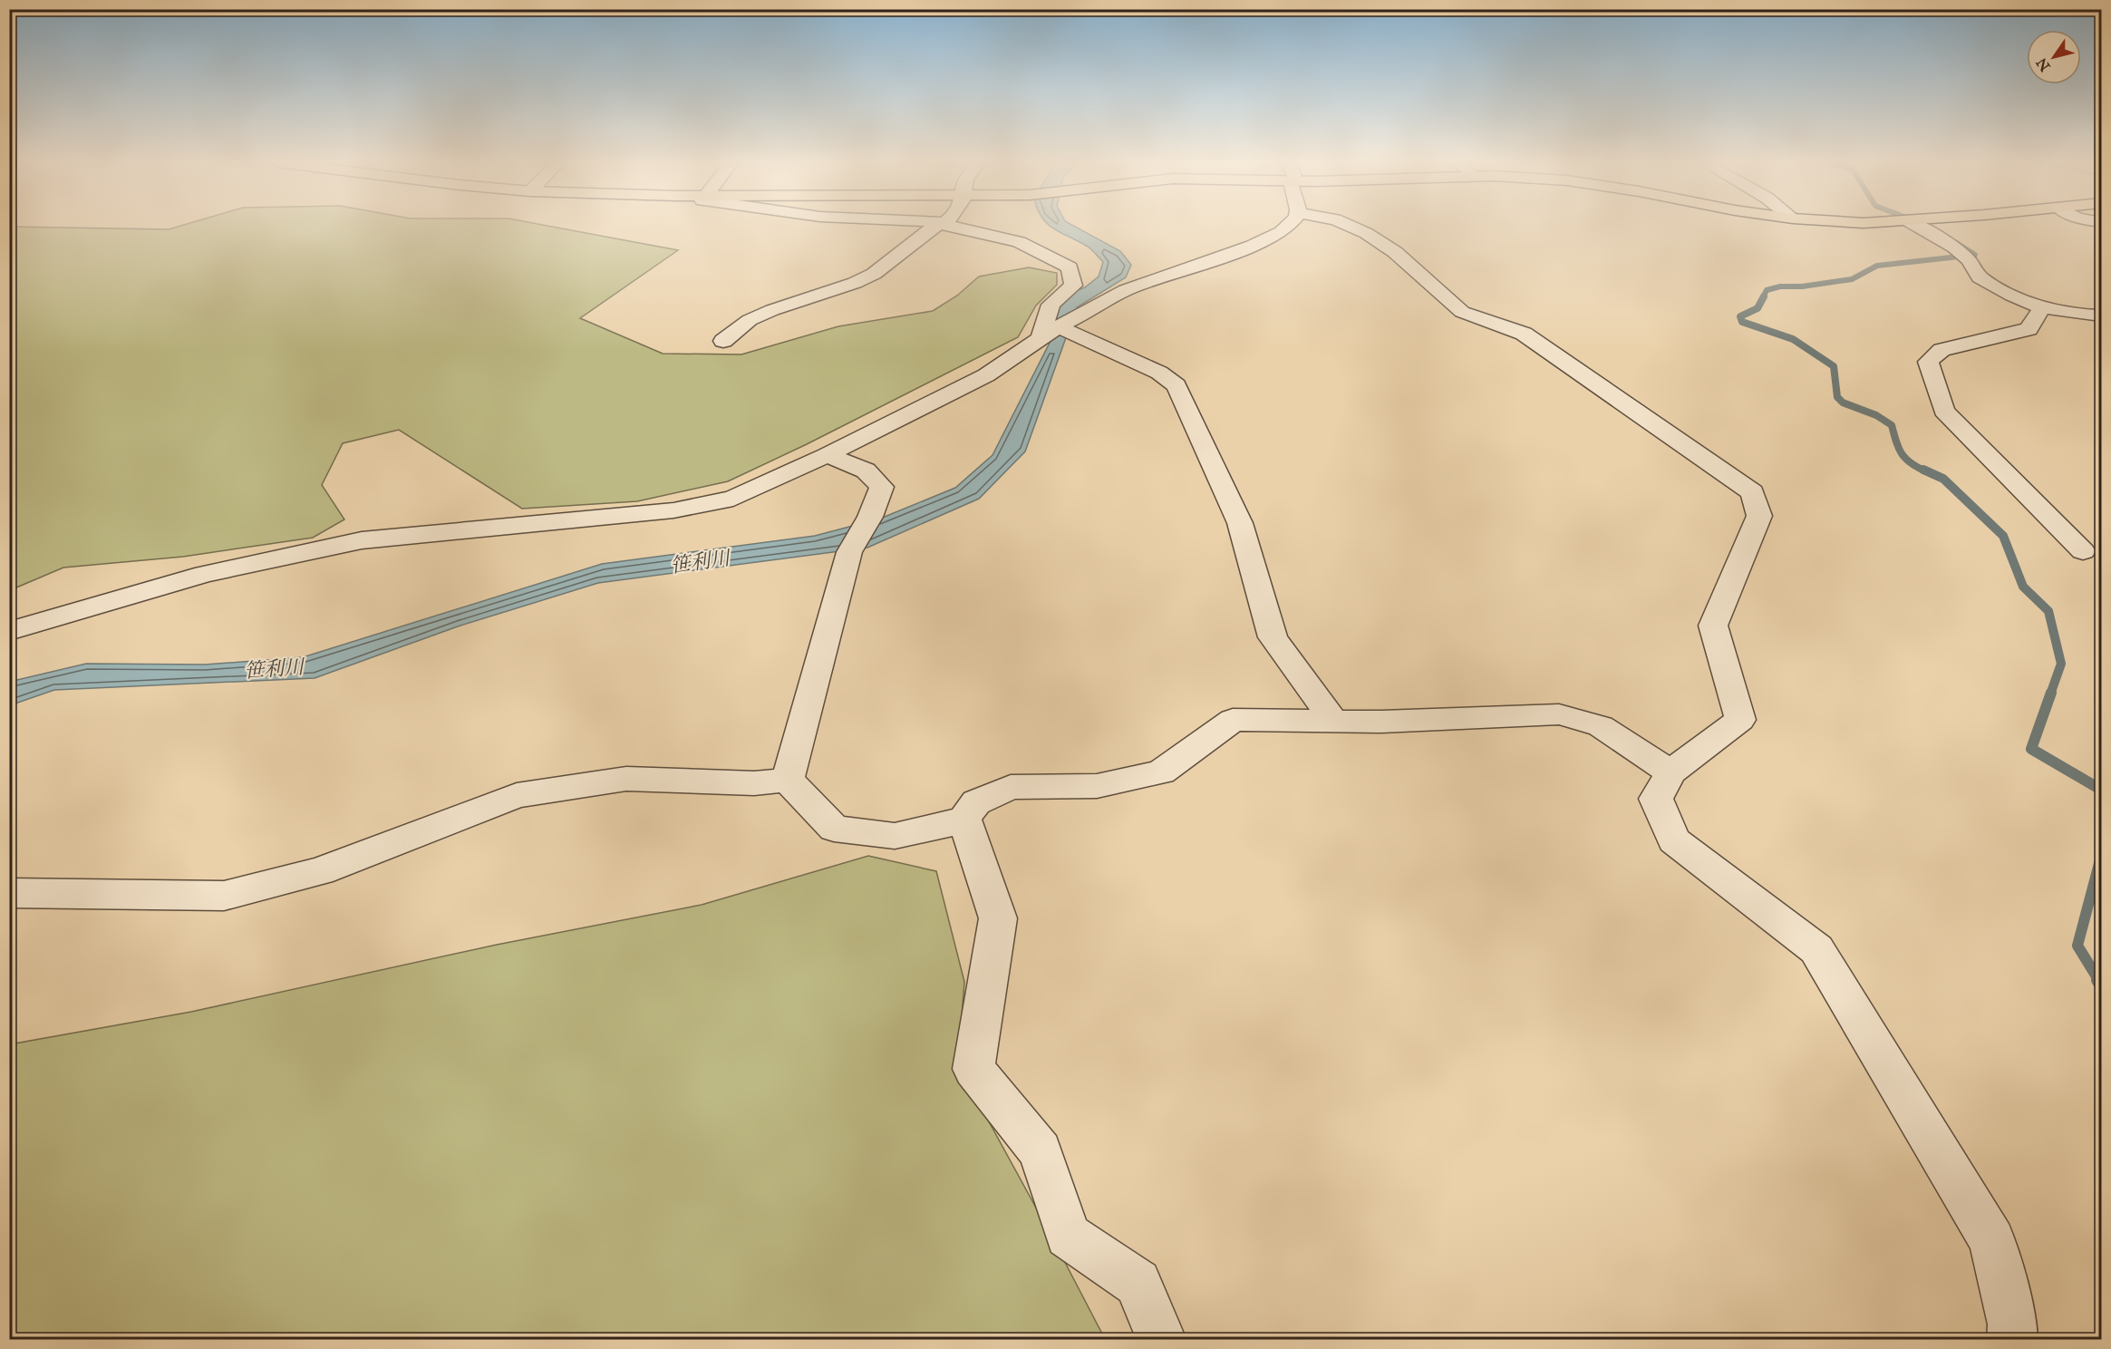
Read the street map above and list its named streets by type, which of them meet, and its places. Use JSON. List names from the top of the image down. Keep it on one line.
{"water":["笹利川"],"north":"bottom left"}
